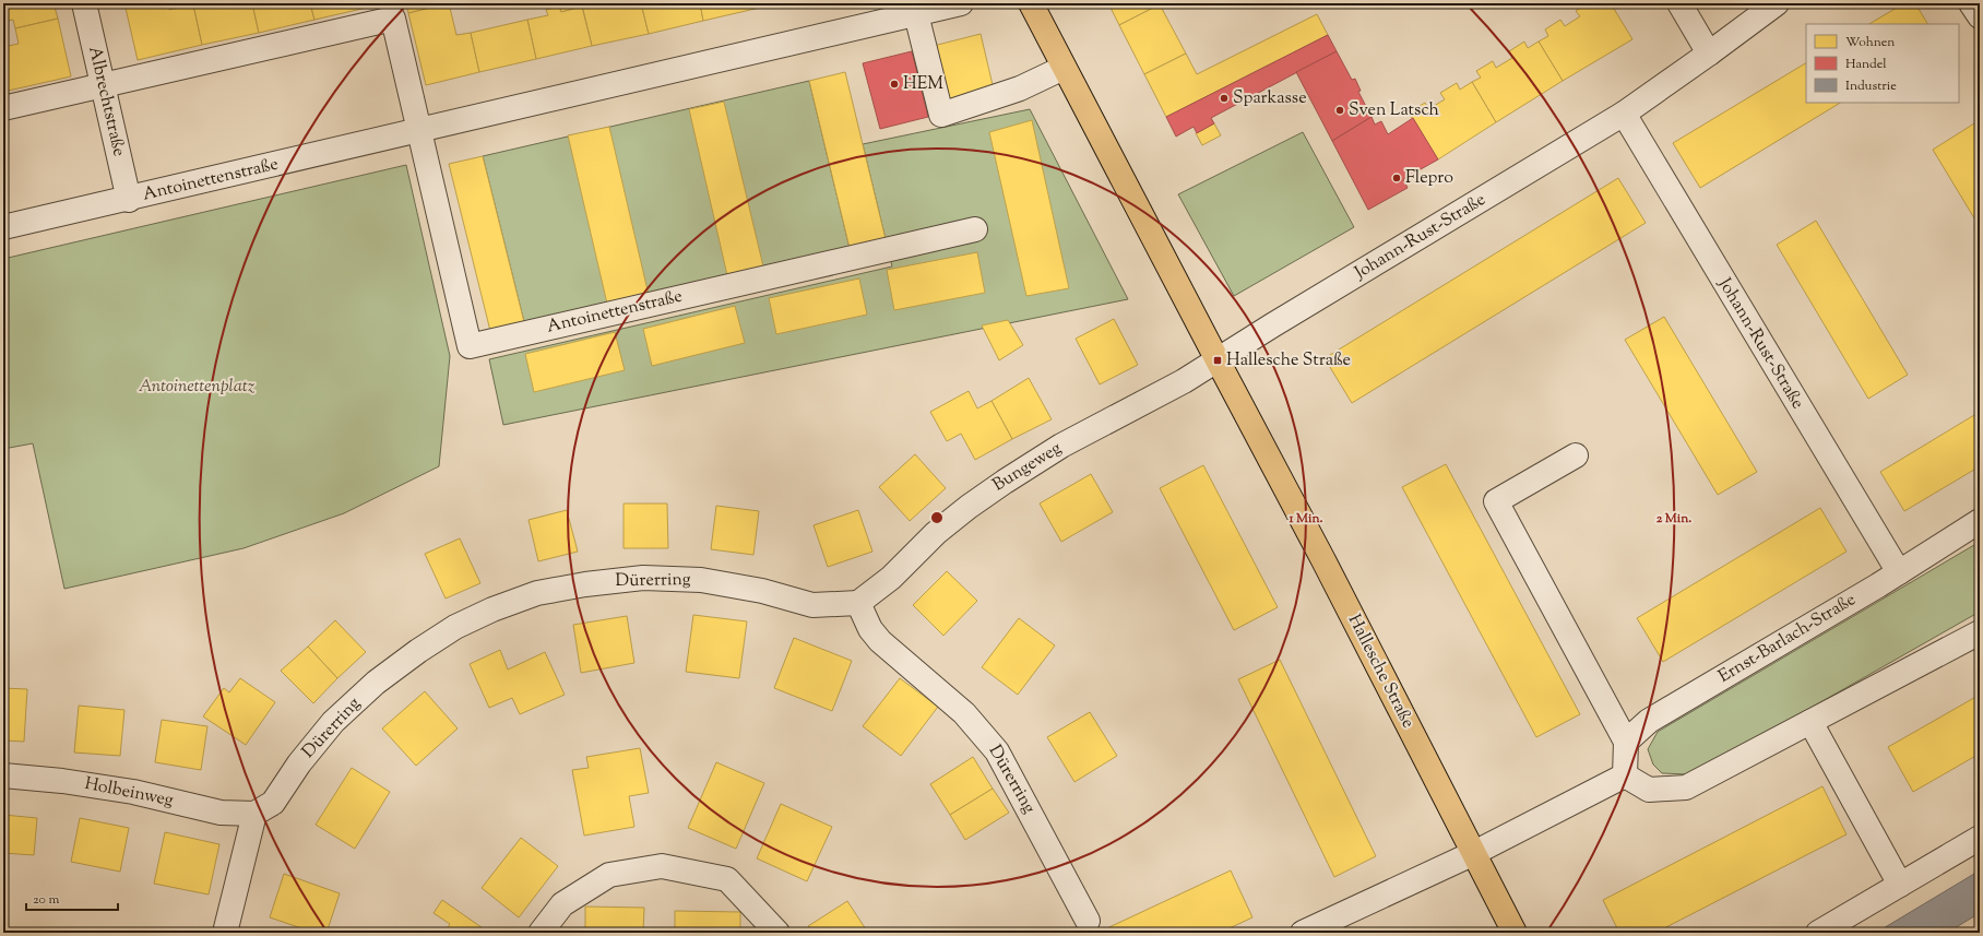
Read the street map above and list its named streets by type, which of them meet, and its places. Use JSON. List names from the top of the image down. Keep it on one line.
{"streets":{"main road":["Hallesche Straße"],"street":["Albrechtstraße","Antoinettenstraße","Johann-Rust-Straße","Bungeweg","Dürerring","Ernst-Barlach-Straße","Holbeinweg"]},"crossings":[["Albrechtstraße","Antoinettenstraße"],["Johann-Rust-Straße","Bungeweg"],["Johann-Rust-Straße","Ernst-Barlach-Straße"],["Johann-Rust-Straße","Hallesche Straße"],["Bungeweg","Dürerring"],["Bungeweg","Hallesche Straße"],["Dürerring","Holbeinweg"]],"parks":["Antoinettenplatz"],"places":{"other":["HEM","Sparkasse","Sven Latsch","Flepro"],"transit":["Hallesche Straße"]},"legend":["Wohnen","Handel","Industrie"],"scale_bar":"20 m","rings":["1 Min.","2 Min."]}
